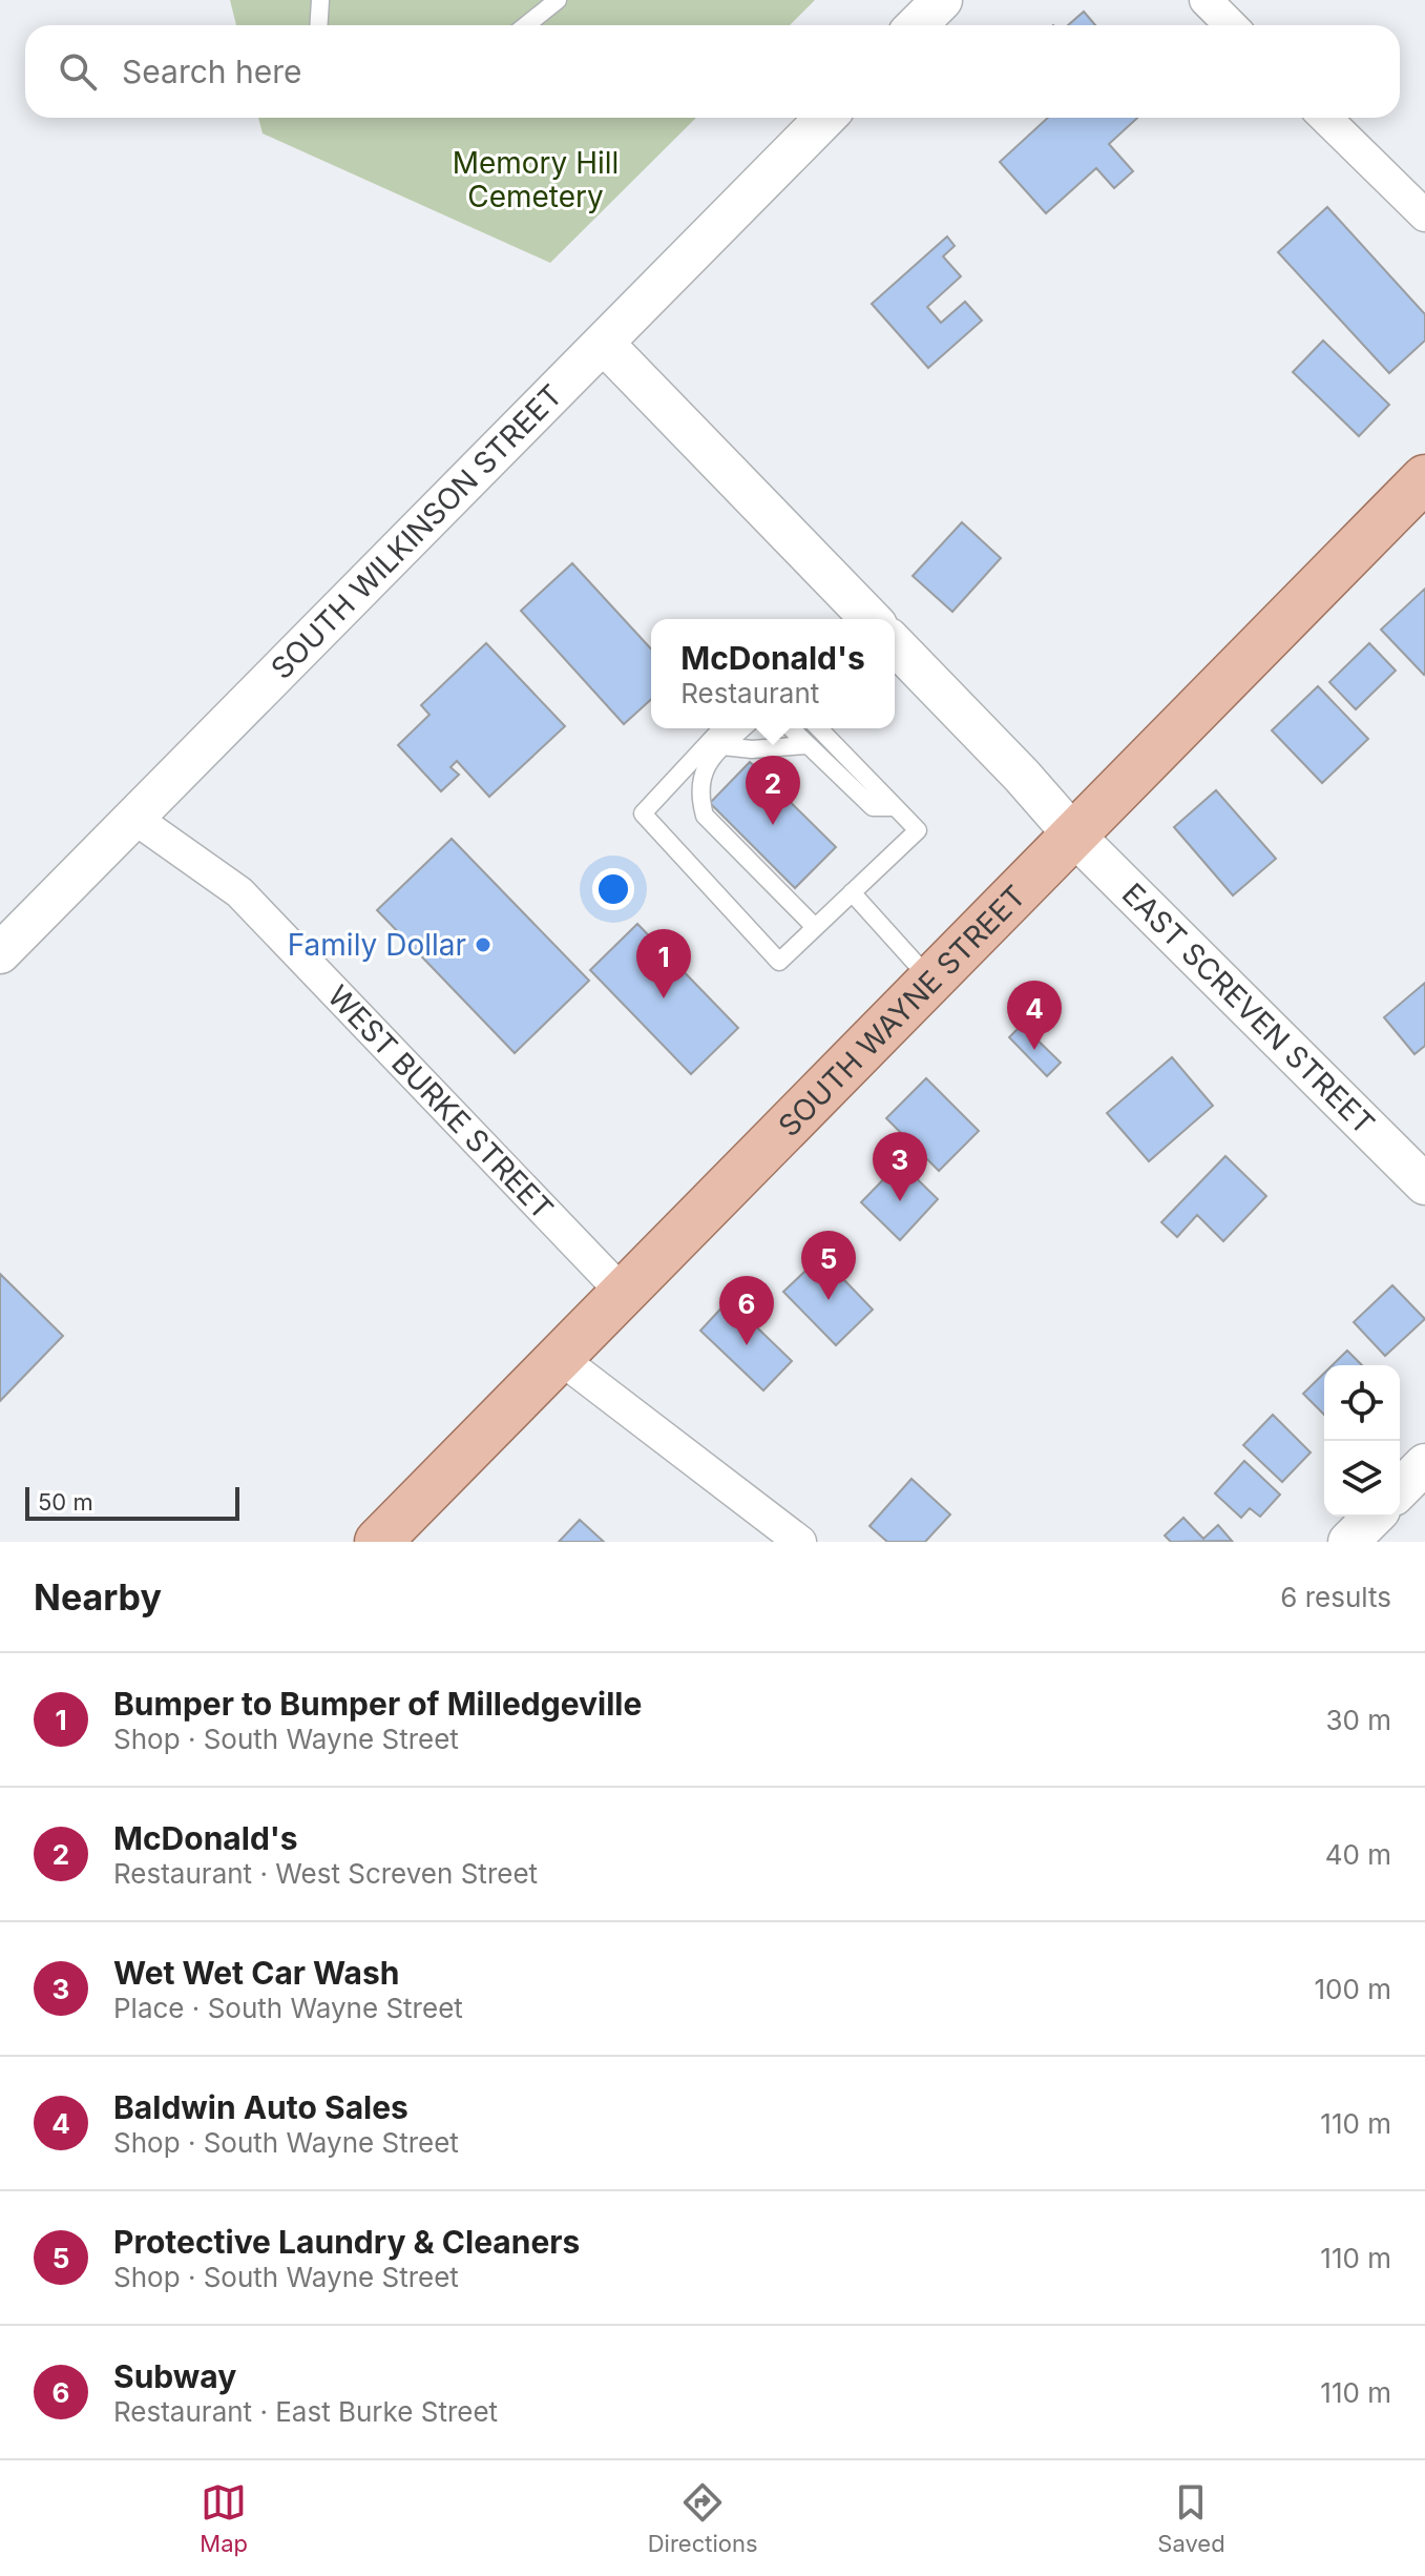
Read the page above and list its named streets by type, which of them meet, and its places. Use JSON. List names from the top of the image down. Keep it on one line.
{"streets":{"main road":["SOUTH WAYNE STREET"],"street":["SOUTH WILKINSON STREET","EAST SCREVEN STREET","WEST BURKE STREET"]},"crossings":[["SOUTH WILKINSON STREET","EAST SCREVEN STREET"],["SOUTH WILKINSON STREET","WEST BURKE STREET"],["EAST SCREVEN STREET","SOUTH WAYNE STREET"],["SOUTH WAYNE STREET","WEST BURKE STREET"]],"parks":["Memory Hill Cemetery"],"places":["Family Dollar"],"scale_bar":"50 m","page":{"search":"Search here","popup":["McDonald's","Restaurant"],"pins":["2","1","4","3","5","6"],"scale":"50 m","heading":["Nearby","6 results"],"list":[{"mark":"1","name":"Bumper to Bumper of Milledgeville","note":"Shop · South Wayne Street","value":"30 m"},{"mark":"2","name":"McDonald's","note":"Restaurant · West Screven Street","value":"40 m"},{"mark":"3","name":"Wet Wet Car Wash","note":"Place · South Wayne Street","value":"100 m"},{"mark":"4","name":"Baldwin Auto Sales","note":"Shop · South Wayne Street","value":"110 m"},{"mark":"5","name":"Protective Laundry & Cleaners","note":"Shop · South Wayne Street","value":"110 m"},{"mark":"6","name":"Subway","note":"Restaurant · East Burke Street","value":"110 m"}],"nav":["Map","Directions","Saved"]}}
